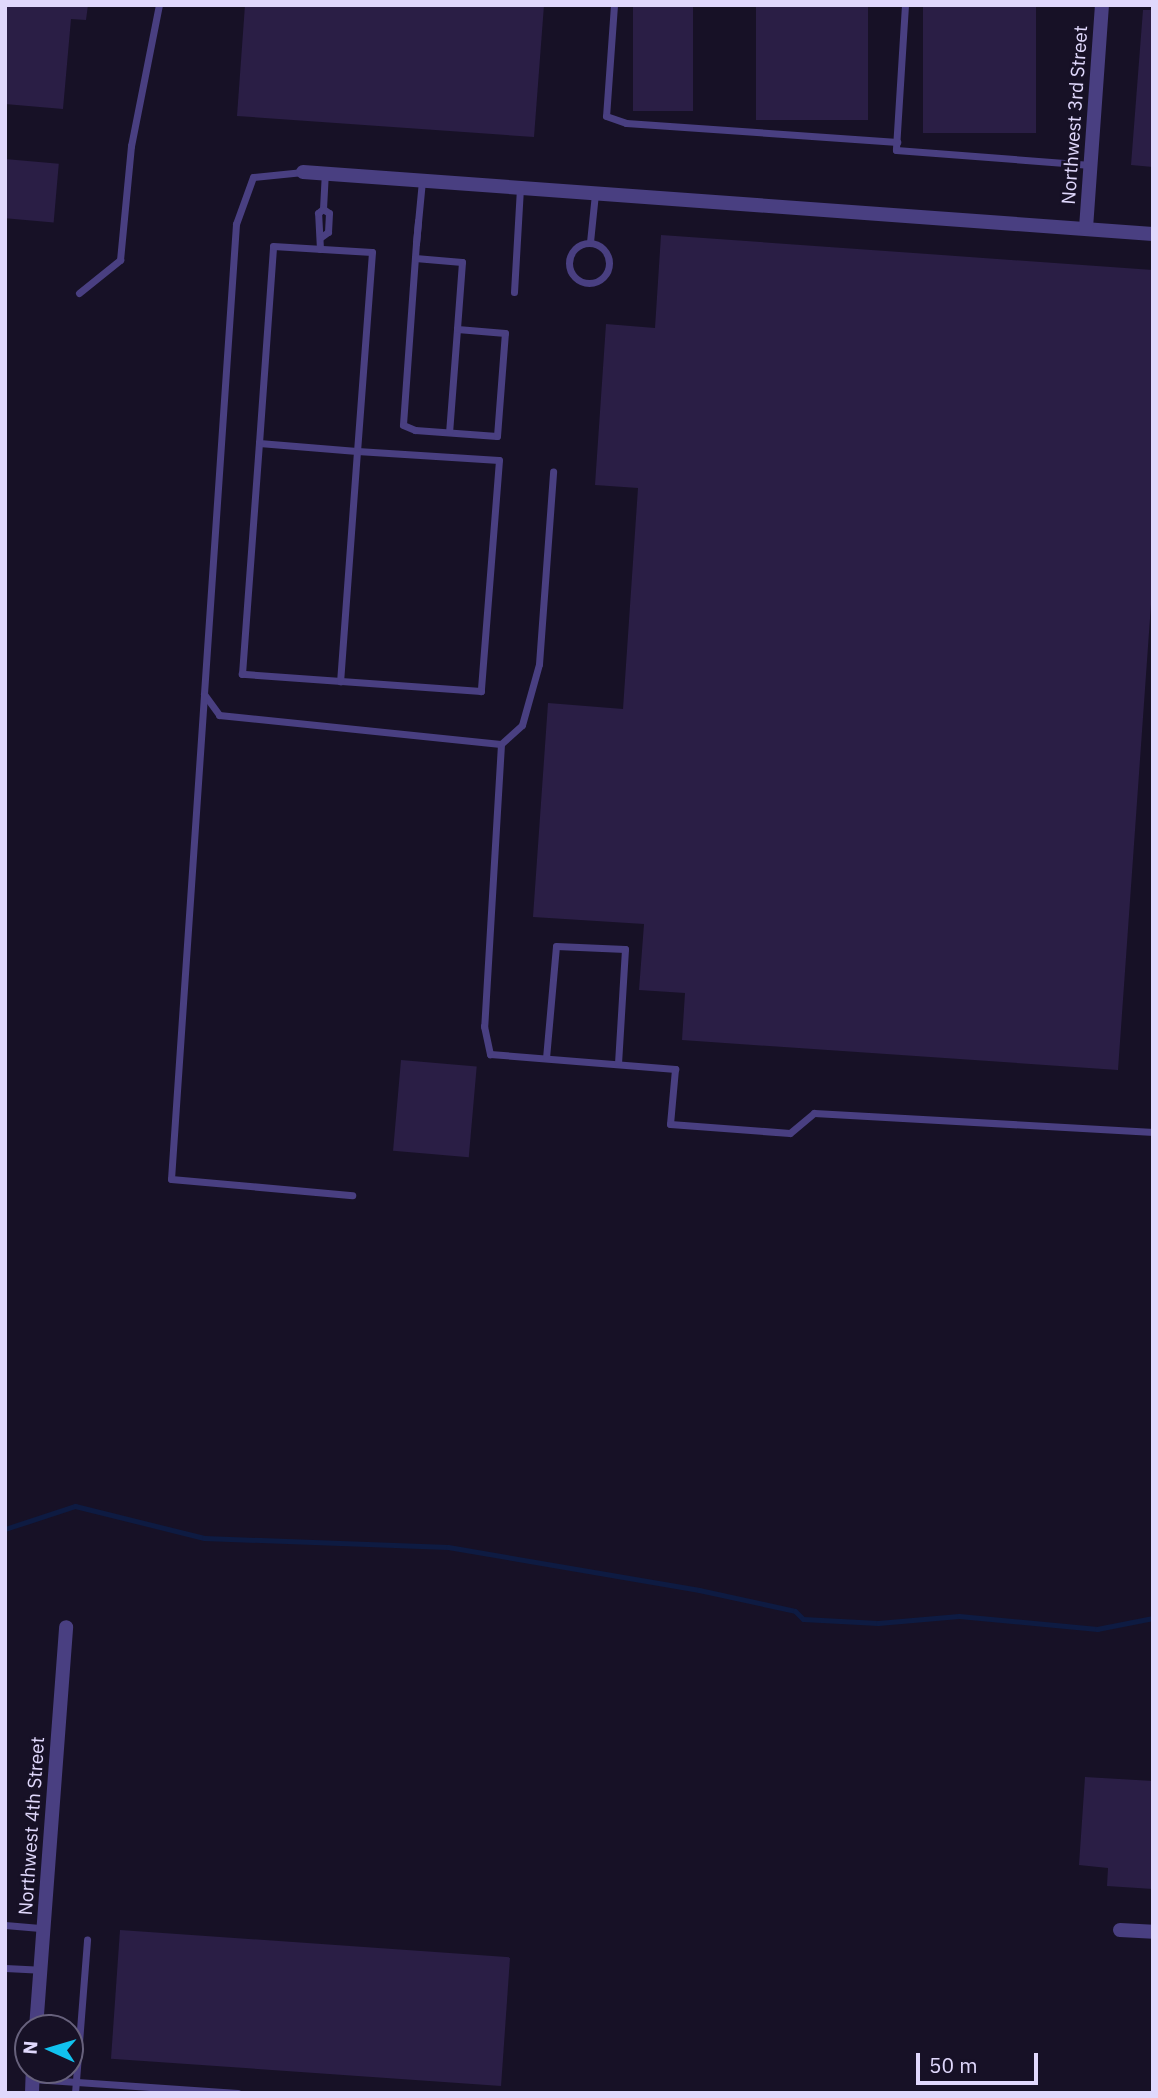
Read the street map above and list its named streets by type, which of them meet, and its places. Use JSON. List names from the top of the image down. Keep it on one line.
{"streets":{"street":["Northwest 3rd Street","Northwest 4th Street"]},"scale_bar":"50 m","north":"left"}
